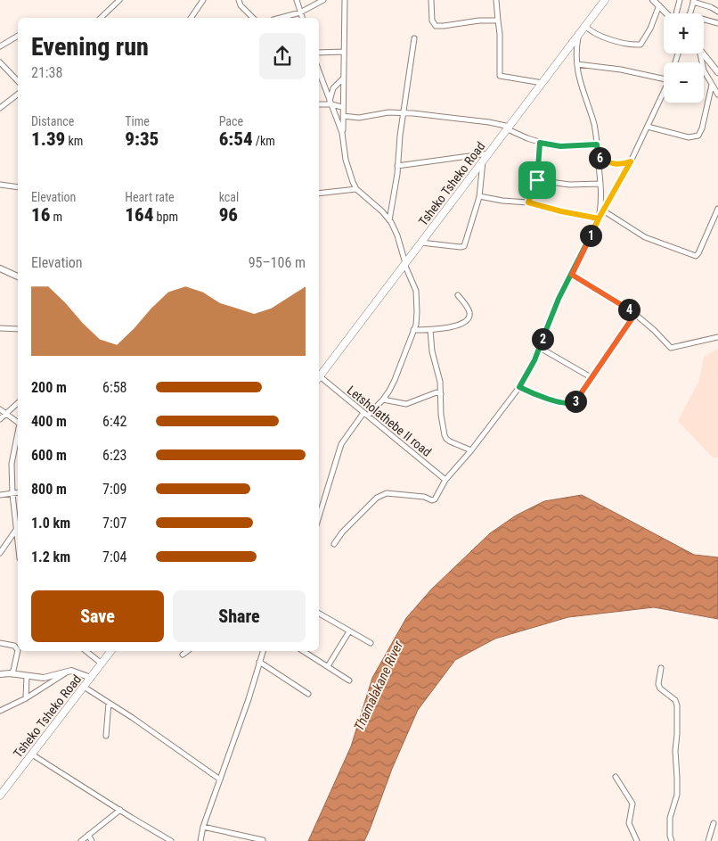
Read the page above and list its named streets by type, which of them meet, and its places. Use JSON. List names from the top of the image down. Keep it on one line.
{"streets":{"highway":["Tsheko Tsheko Road"],"street":["Letsholathebe II road"]},"water":["Thamalakane River"],"page":{"map_buttons":["+","−"],"heading":["Evening run","21:38"],"stats":[["Distance","1.39 km"],["Time","9:35"],["Pace","6:54 /km"],["Elevation","16 m"],["Heart rate","164 bpm"],["kcal","96"]],"pins":["6","1","4","2","3"],"chart":["Elevation","95–106 m"],"list":[{"name":"200 m","note":"6:58"},{"name":"400 m","note":"6:42"},{"name":"600 m","note":"6:23"},{"name":"800 m","note":"7:09"},{"name":"1.0 km","note":"7:07"},{"name":"1.2 km","note":"7:04"}],"buttons":["Save","Share"]}}
